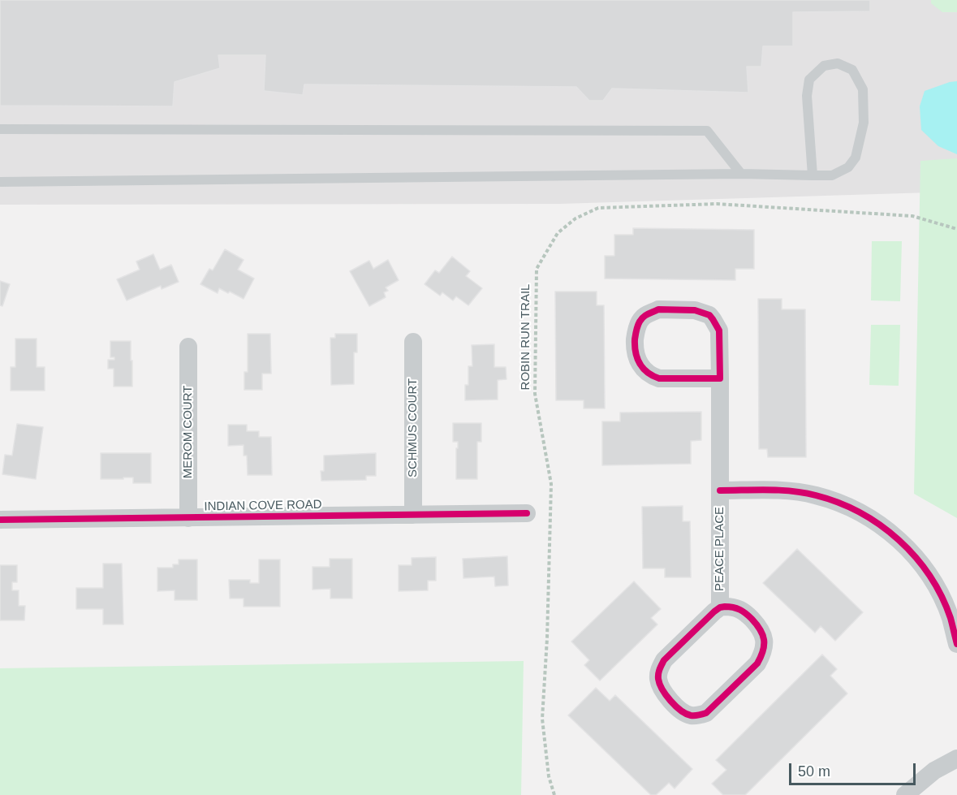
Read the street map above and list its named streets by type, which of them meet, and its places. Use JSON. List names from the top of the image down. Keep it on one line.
{"streets":{"street":["SCHMUS COURT","MEROM COURT","INDIAN COVE ROAD","PEACE PLACE"],"path":["ROBIN RUN TRAIL"]},"crossings":[["SCHMUS COURT","INDIAN COVE ROAD"],["MEROM COURT","INDIAN COVE ROAD"]],"scale_bar":"50 m"}
